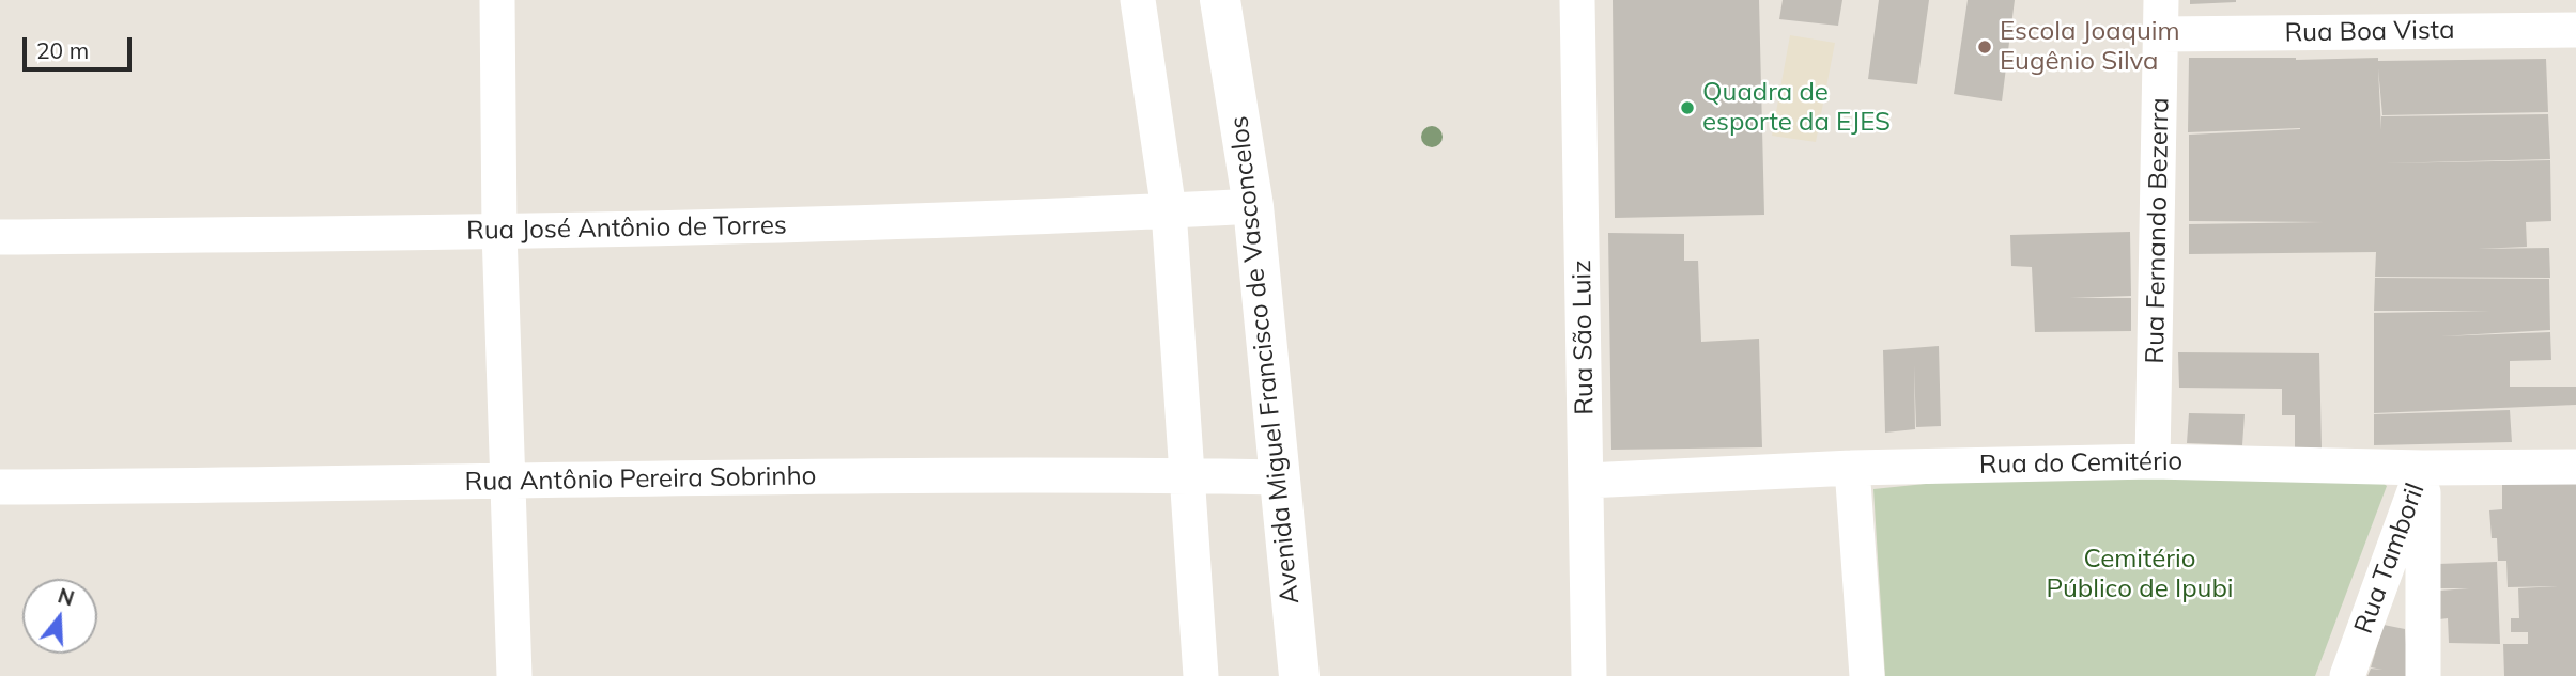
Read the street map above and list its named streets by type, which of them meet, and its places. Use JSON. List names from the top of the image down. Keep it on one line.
{"streets":{"street":["Rua Boa Vista","Rua José Antônio de Torres","Rua Fernando Bezerra","Rua São Luiz","Avenida Miguel Francisco de Vasconcelos","Rua do Cemitério","Rua Antônio Pereira Sobrinho","Rua Tamboril"]},"crossings":[["Rua Boa Vista","Rua Fernando Bezerra"],["Rua José Antônio de Torres","Avenida Miguel Francisco de Vasconcelos"],["Rua Fernando Bezerra","Rua do Cemitério"],["Rua São Luiz","Rua do Cemitério"],["Avenida Miguel Francisco de Vasconcelos","Rua Antônio Pereira Sobrinho"],["Rua do Cemitério","Rua Tamboril"]],"parks":["Cemitério Público de Ipubi"],"places":["Escola Joaquim Eugênio Silva","Quadra de esporte da EJES"],"scale_bar":"20 m","north":"top"}
